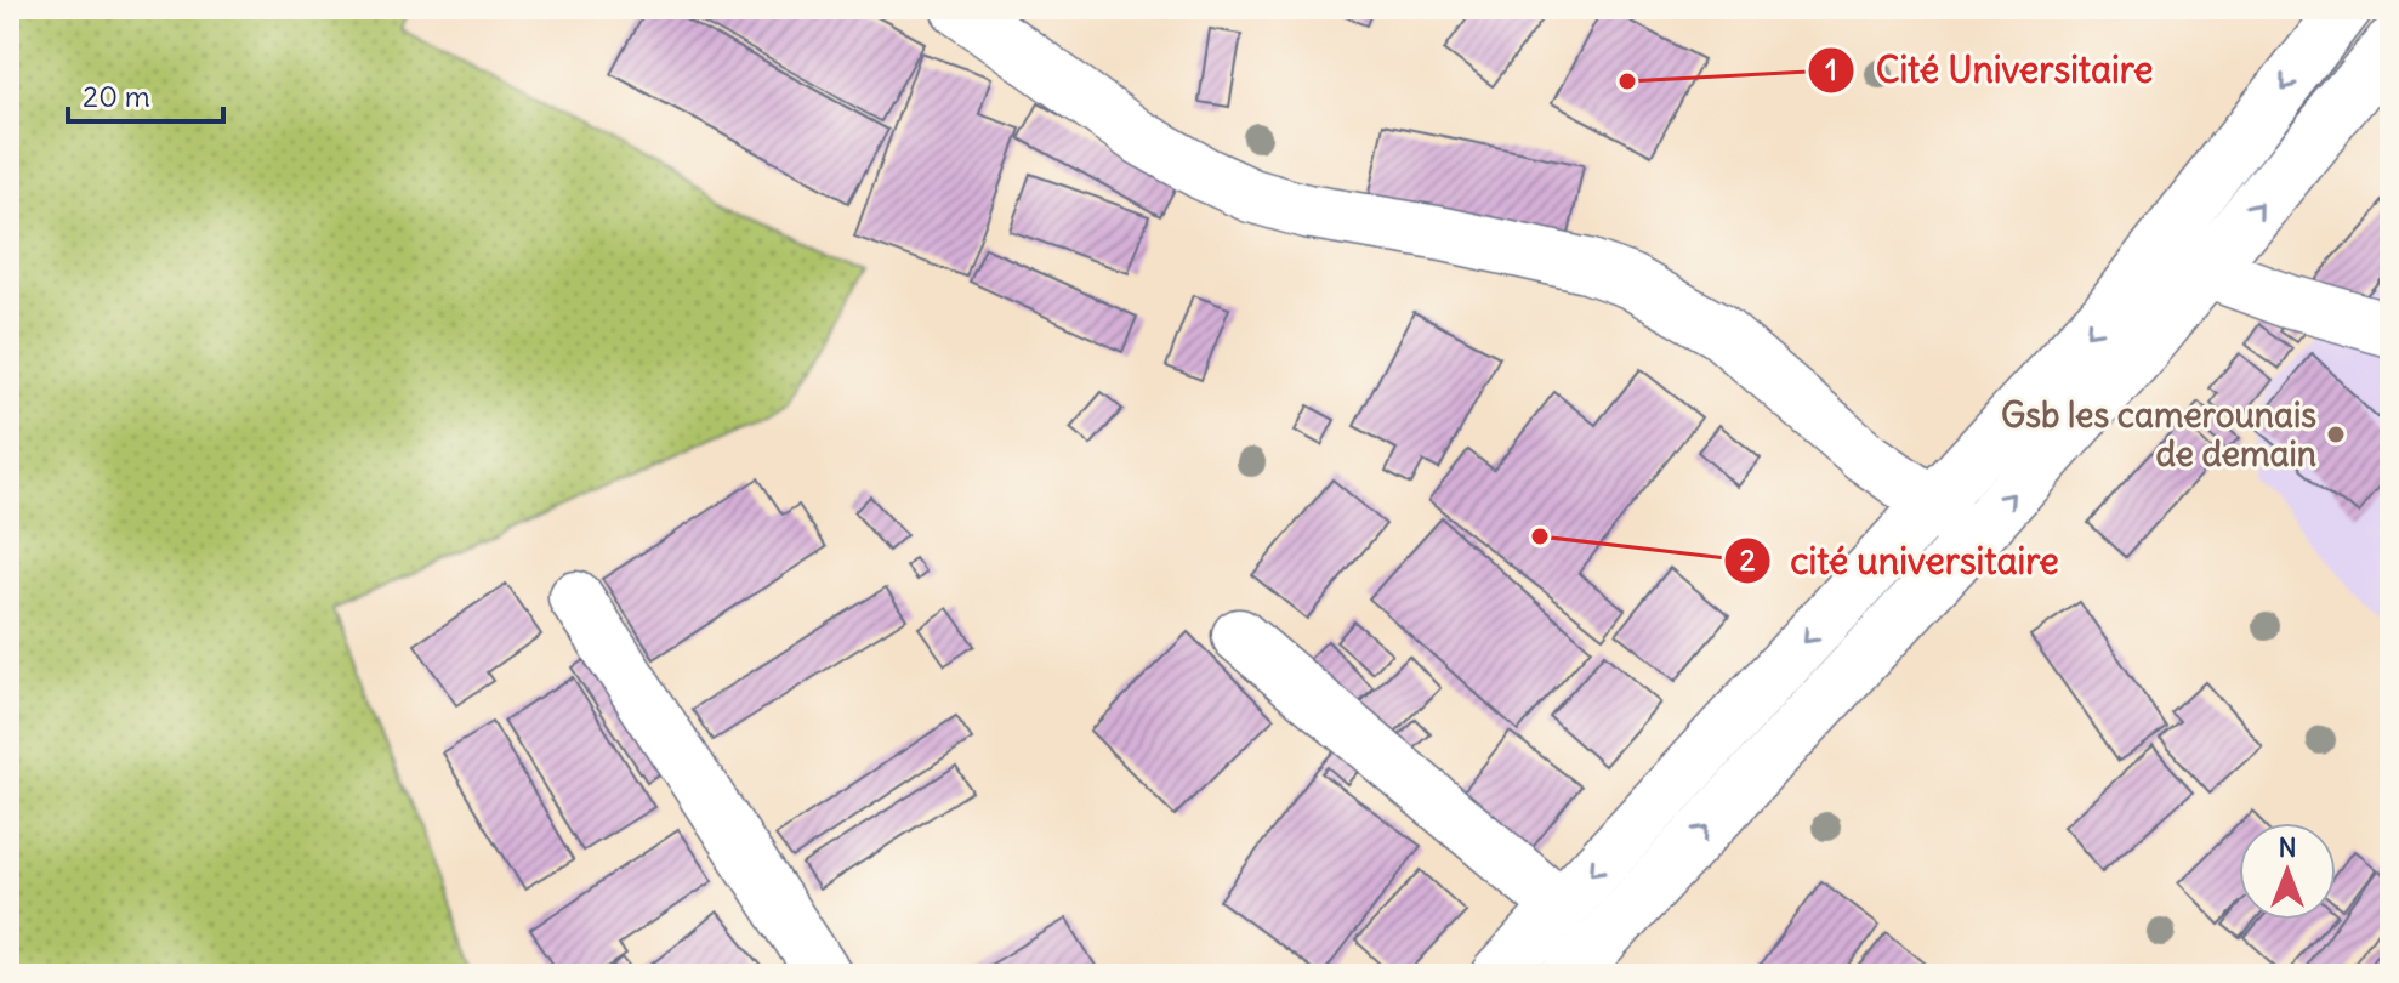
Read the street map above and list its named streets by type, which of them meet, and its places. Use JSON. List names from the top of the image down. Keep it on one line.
{"places":["Cité Universitaire","Gsb les camerounais de demain","cité universitaire"],"scale_bar":"20 m","north":"top"}
